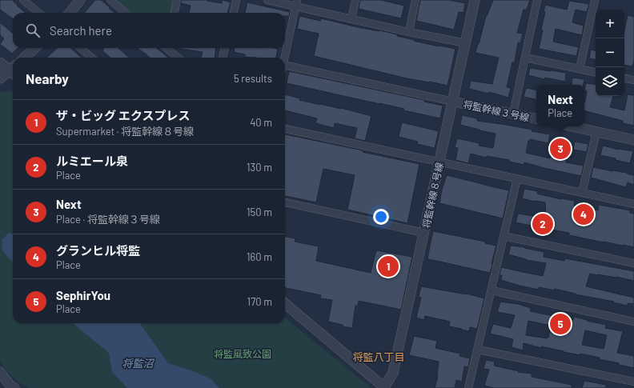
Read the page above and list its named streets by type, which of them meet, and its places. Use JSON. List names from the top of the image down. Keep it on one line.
{"streets":{"street":["将監幹線３号線","将監幹線８号線"]},"crossings":[["将監幹線３号線","将監幹線８号線"]],"districts":["将監八丁目"],"water":["将監沼"],"parks":["将監風致公園"],"page":{"map_buttons":["+","−"],"search":"Search here","heading":["Nearby","5 results"],"popup":["Next","Place"],"list":[{"mark":"1","name":"ザ・ビッグ エクスプレス","note":"Supermarket · 将監幹線８号線","value":"40 m"},{"mark":"2","name":"ルミエール泉","note":"Place","value":"130 m"},{"mark":"3","name":"Next","note":"Place · 将監幹線３号線","value":"150 m"},{"mark":"4","name":"グランヒル将監","note":"Place","value":"160 m"},{"mark":"5","name":"SephirYou","note":"Place","value":"170 m"}],"pins":["3","4","2","1","5"]}}
